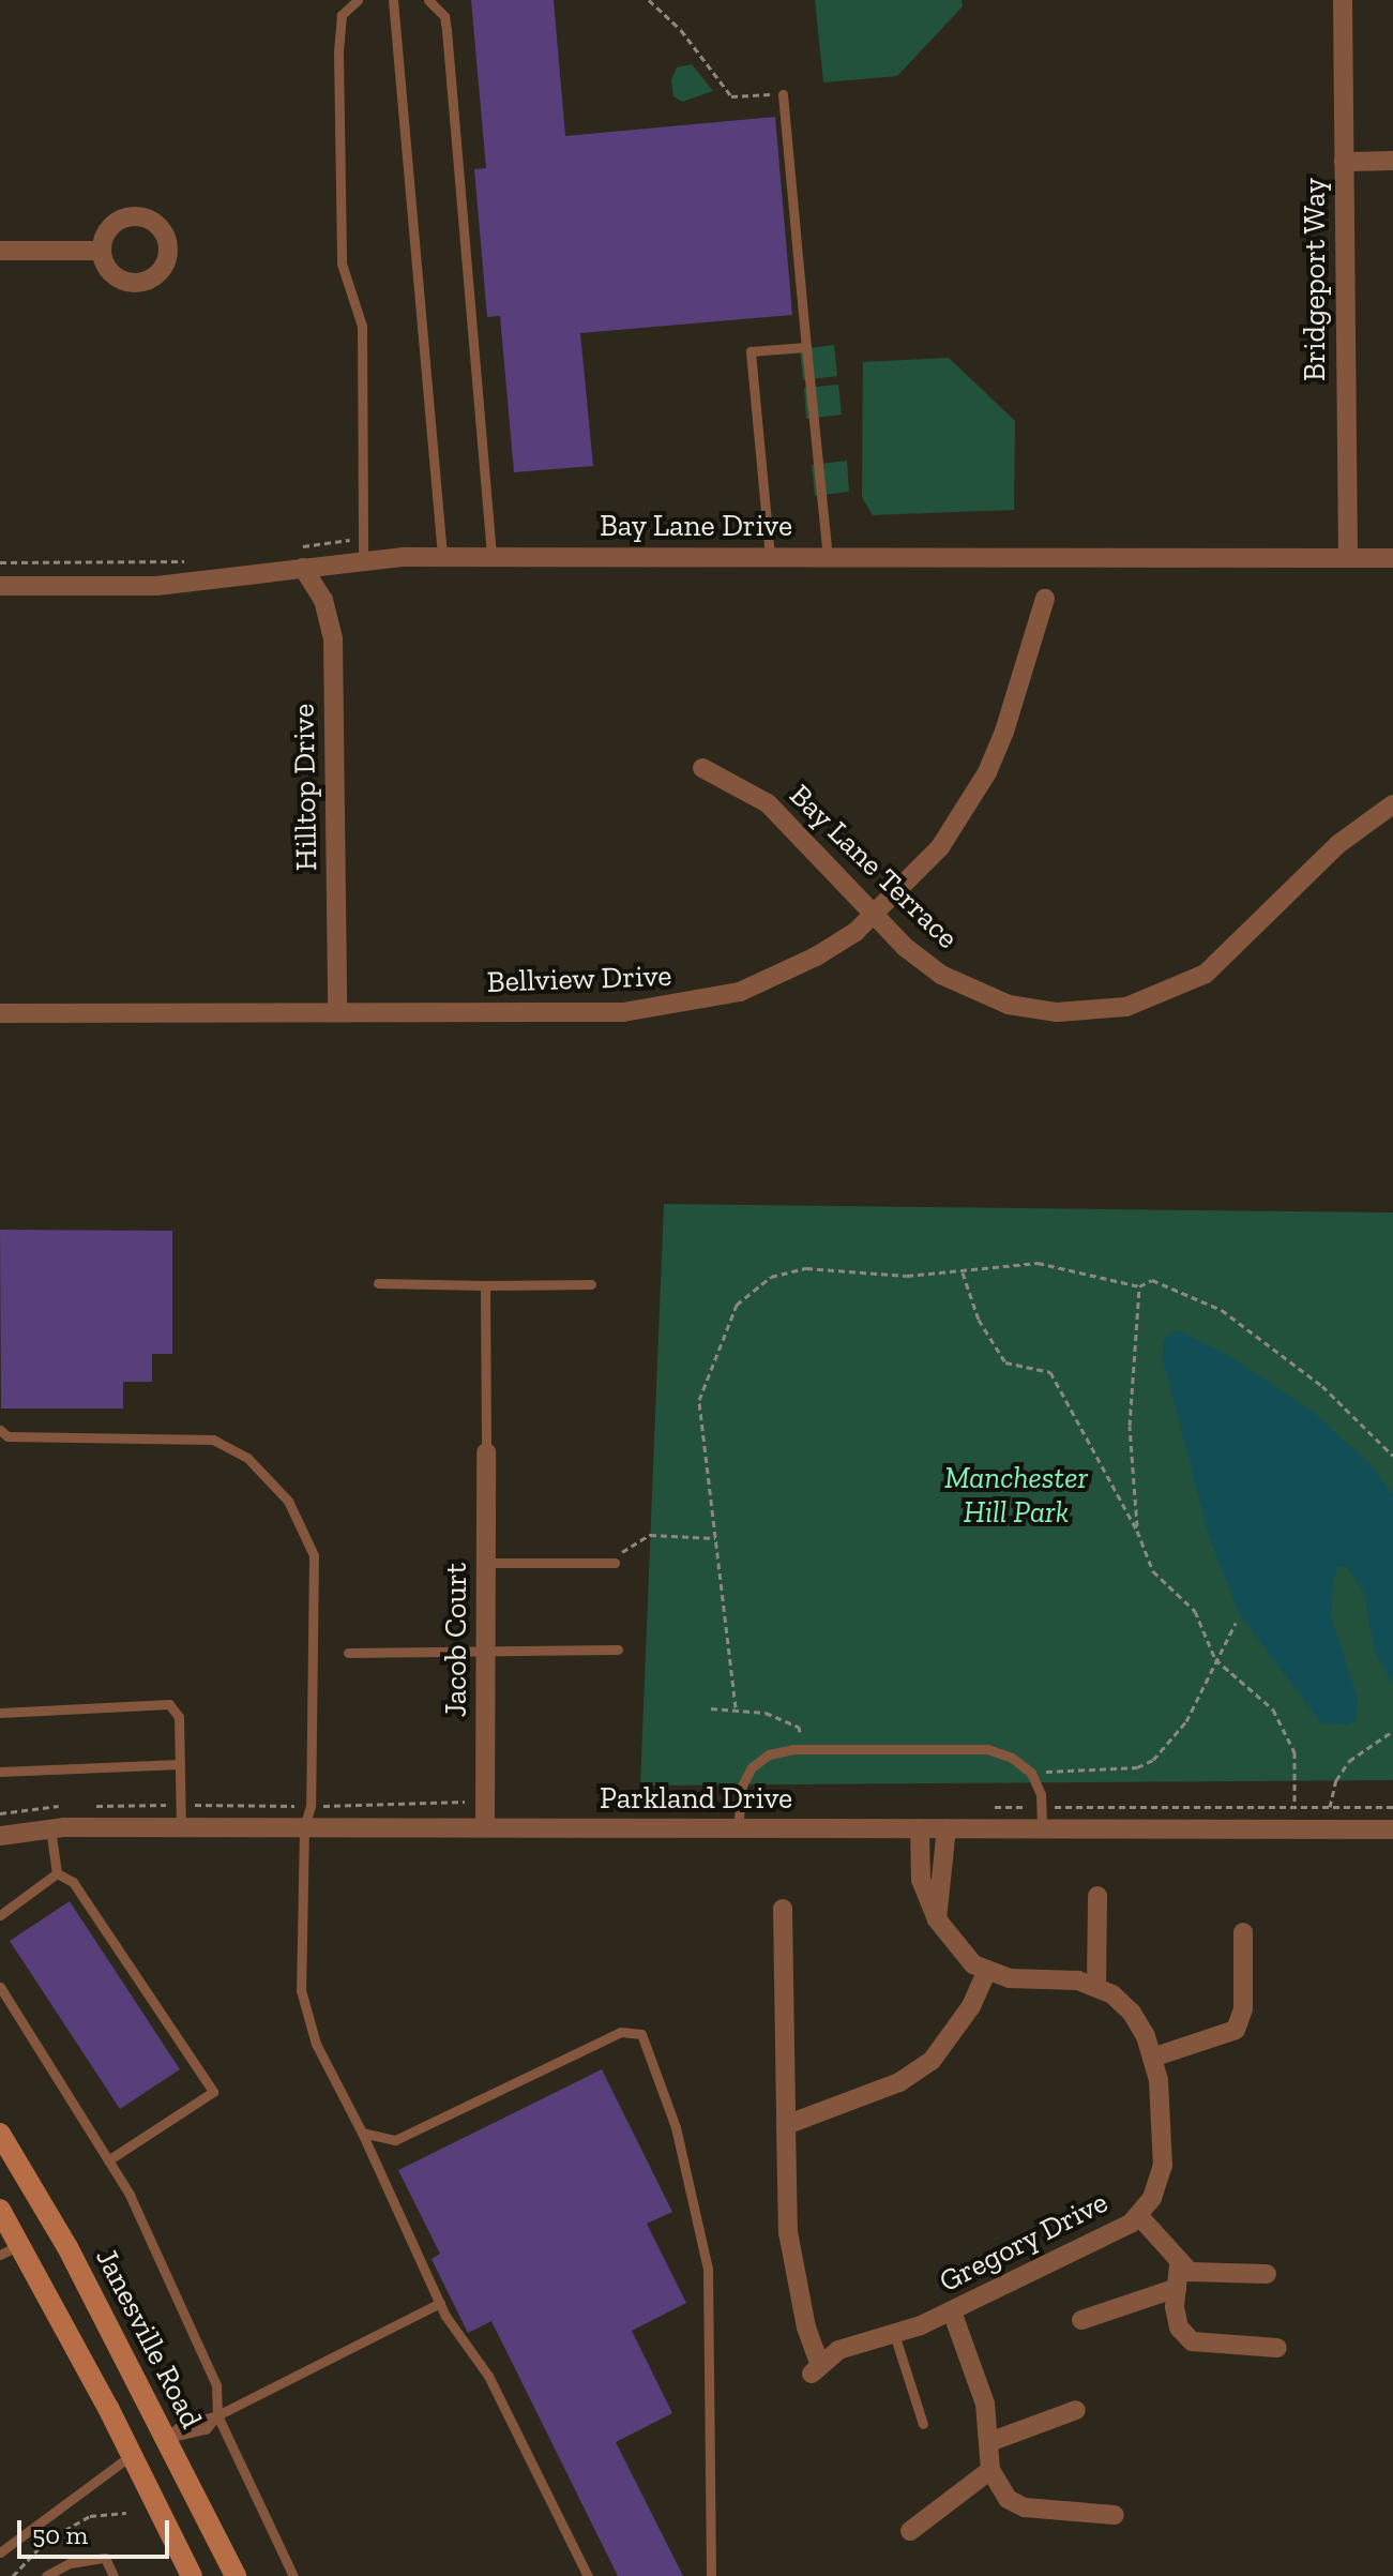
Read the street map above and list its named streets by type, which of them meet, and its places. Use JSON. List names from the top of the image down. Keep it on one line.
{"streets":{"main road":["Janesville Road"],"street":["Bridgeport Way","Bay Lane Drive","Hilltop Drive","Bay Lane Terrace","Bellview Drive","Jacob Court","Parkland Drive","Gregory Drive"]},"crossings":[["Bridgeport Way","Bay Lane Drive"],["Bay Lane Drive","Hilltop Drive"],["Hilltop Drive","Bellview Drive"],["Bay Lane Terrace","Bellview Drive"],["Jacob Court","Parkland Drive"]],"parks":["Manchester Hill Park"],"scale_bar":"50 m"}
